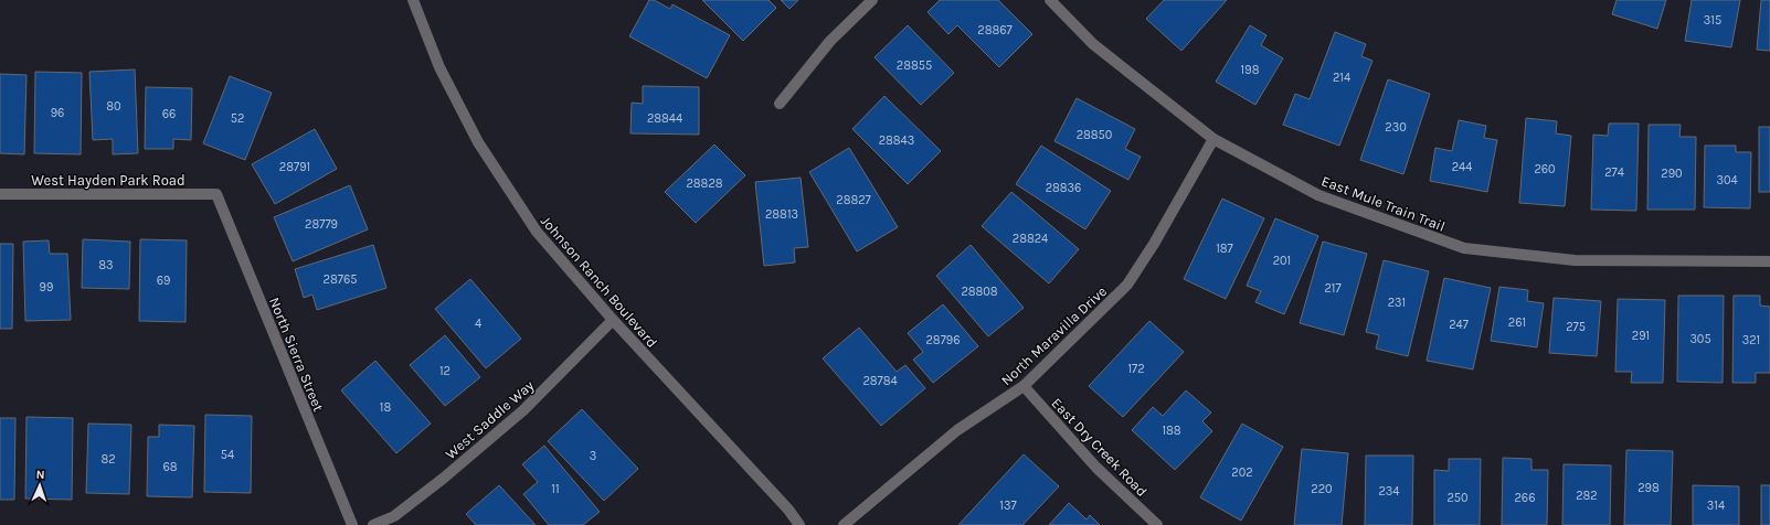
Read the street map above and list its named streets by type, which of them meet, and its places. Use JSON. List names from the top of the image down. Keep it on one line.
{"streets":{"street":["West Hayden Park Road","East Mule Train Trail","Johnson Ranch Boulevard","North Maravilla Drive","North Sierra Street","West Saddle Way","East Dry Creek Road"]},"crossings":[["West Hayden Park Road","North Sierra Street"],["East Mule Train Trail","North Maravilla Drive"],["Johnson Ranch Boulevard","West Saddle Way"],["North Maravilla Drive","East Dry Creek Road"]],"house_numbers":["315","28867","28855","198","214","80","96","66","52","28844","230","28850","28843","28791","244","260","274","290","304","28828","28836","28827","28813","28779","28824","187","201","83","28765","69","99","217","28808","231","261","4","247","275","291","305","28796","321","172","12","28784","18","188","54","3","82","68","202","298","11","220","234","282","250","266","137","314"],"north":"top"}
